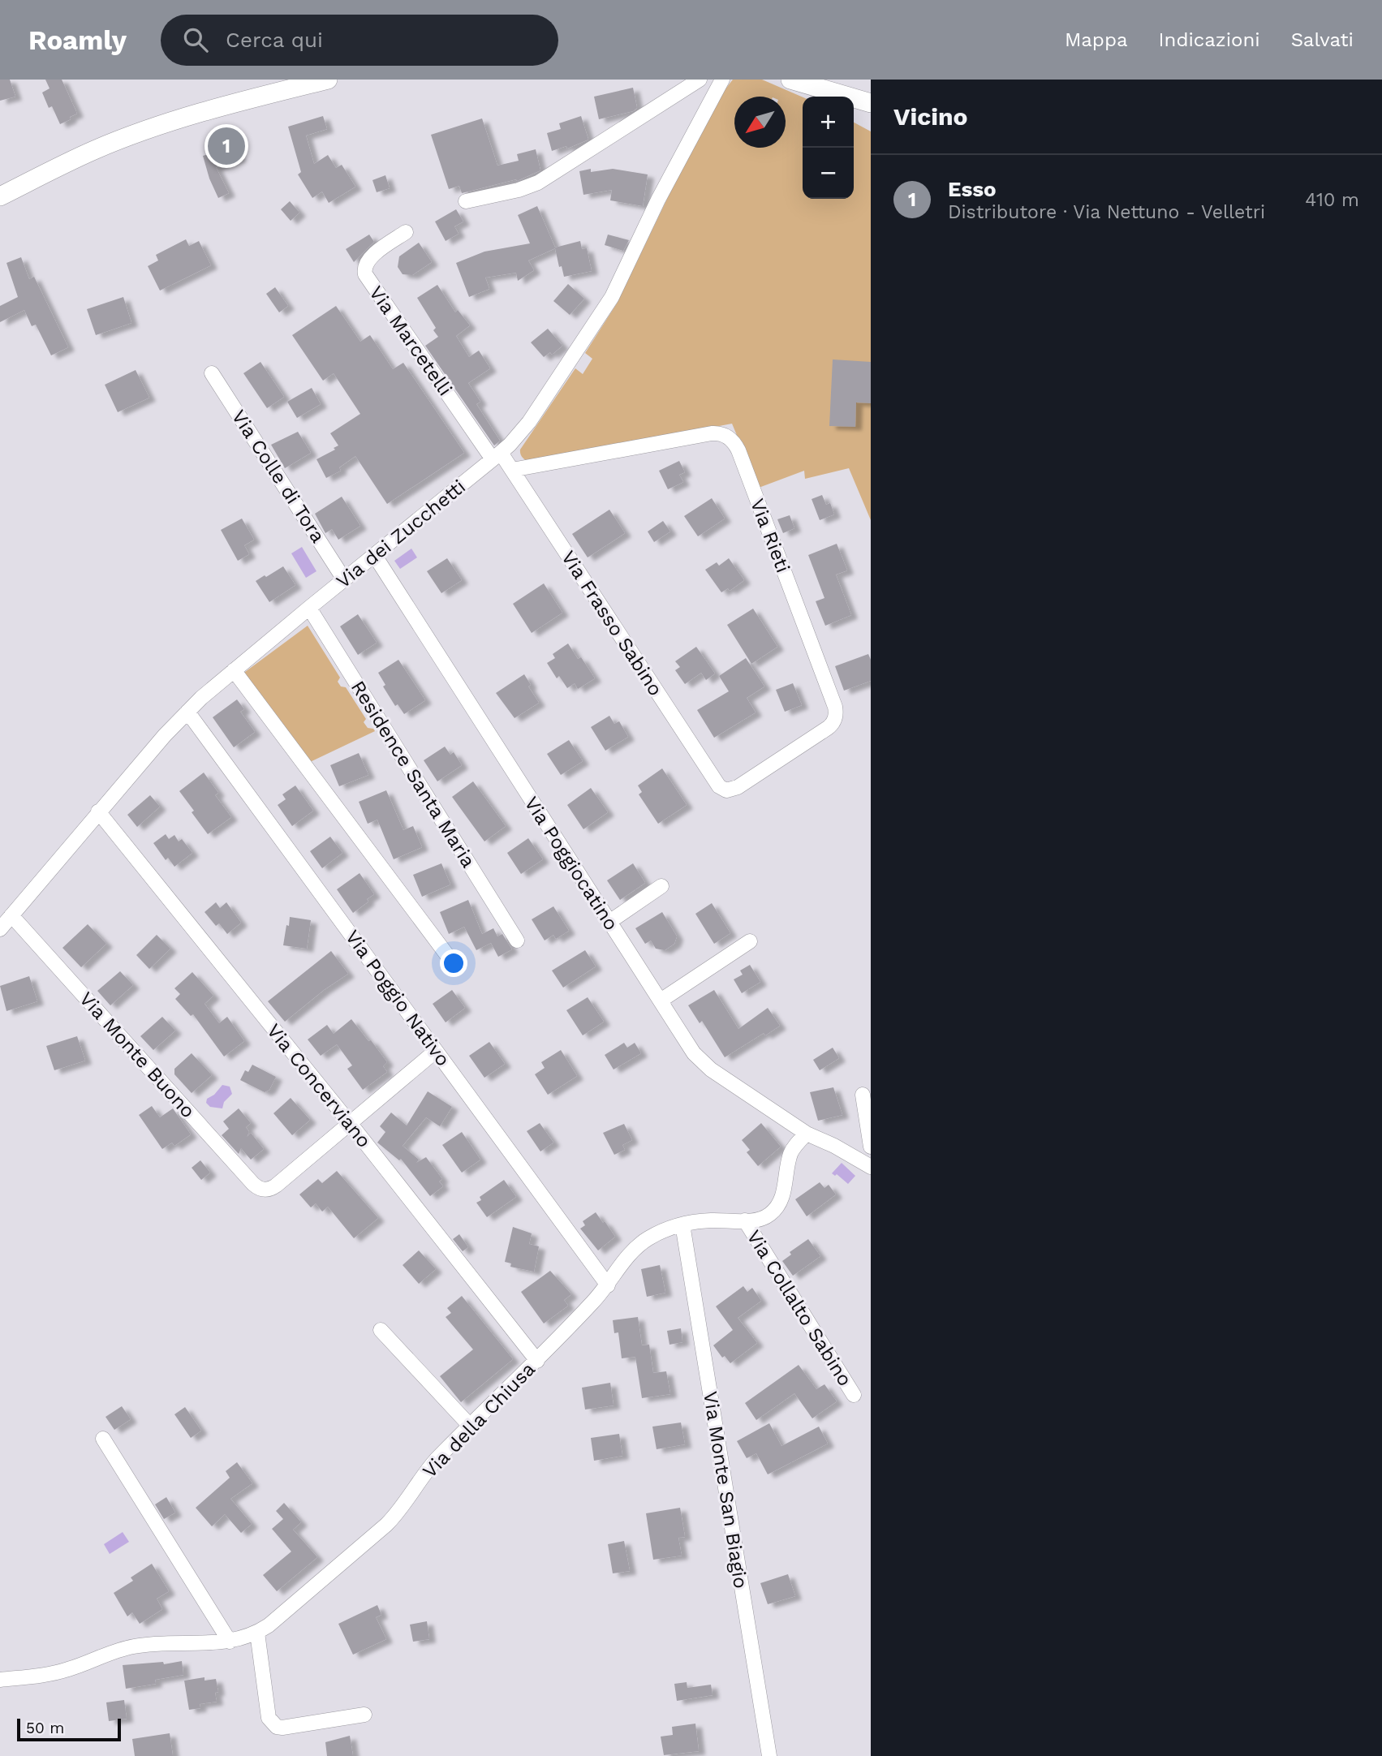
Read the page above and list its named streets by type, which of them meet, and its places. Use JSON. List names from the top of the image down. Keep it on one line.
{"streets":{"street":["Via Marcetelli","Via Colle di Tora","Via dei Zucchetti","Via Rieti","Via Frasso Sabino","Residence Santa Maria","Via Poggiocatino","Via Poggio Nativo","Via Monte Buono","Via Concerviano","Via Collalto Sabino","Via della Chiusa","Via Monte San Biagio"]},"crossings":[["Via Marcetelli","Via dei Zucchetti"],["Via Marcetelli","Via Frasso Sabino"],["Via Colle di Tora","Via dei Zucchetti"],["Via dei Zucchetti","Via Frasso Sabino"],["Via dei Zucchetti","Residence Santa Maria"],["Via dei Zucchetti","Via Poggiocatino"],["Via dei Zucchetti","Via Poggio Nativo"],["Via dei Zucchetti","Via Monte Buono"],["Via dei Zucchetti","Via Concerviano"],["Via Rieti","Via Frasso Sabino"],["Via Poggiocatino","Via della Chiusa"],["Via Poggio Nativo","Via della Chiusa"],["Via Monte Buono","Via Concerviano"],["Via Concerviano","Via della Chiusa"],["Via Collalto Sabino","Via della Chiusa"],["Via della Chiusa","Via Monte San Biagio"]],"scale_bar":"50 m","north":"bottom left","page":{"header":"Roamly","search":"Cerca qui","nav":["Mappa","Indicazioni","Salvati"],"heading":"Vicino","map_buttons":["+","−"],"pins":"1","list":[{"mark":"1","name":"Esso","note":"Distributore · Via Nettuno - Velletri","value":"410 m"}],"scale":"50 m"}}
